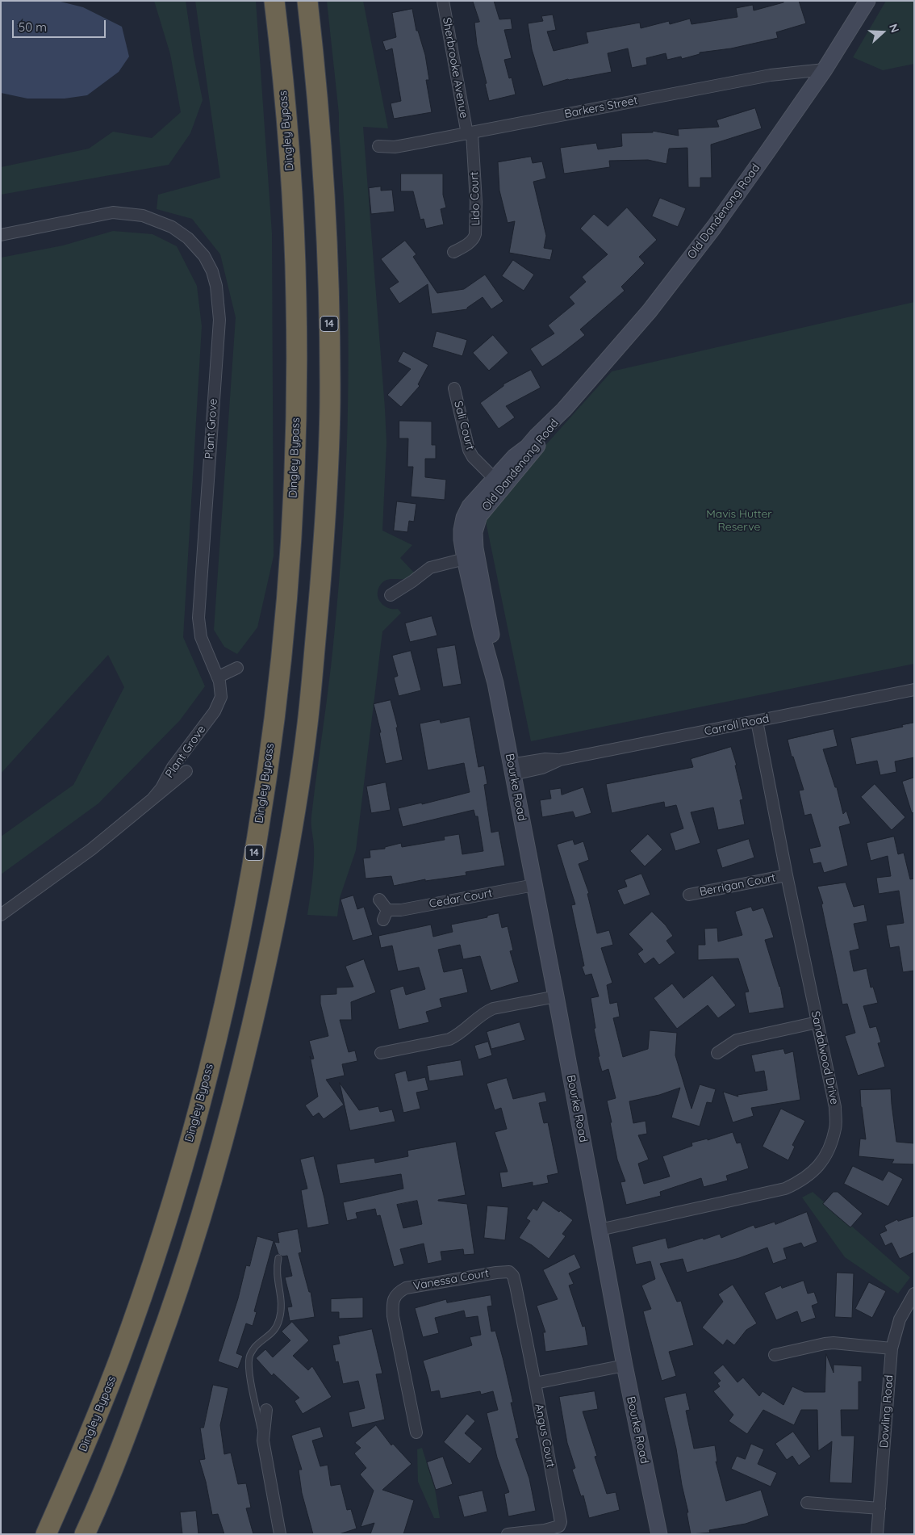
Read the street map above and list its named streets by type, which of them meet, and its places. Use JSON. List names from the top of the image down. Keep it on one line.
{"streets":{"highway":["Dingley Bypass","14"],"main road":["Old Dandenong Road","Bourke Road"],"street":["Sherbrooke Avenue","Barkers Street","Lido Court","Sali Court","Plant Grove","Carroll Road","Berrigan Court","Cedar Court","Sandalwood Drive","Vanessa Court","Dowling Road","Angus Court"]},"crossings":[["Sherbrooke Avenue","Barkers Street"],["Sherbrooke Avenue","Lido Court"],["Barkers Street","Lido Court"],["Barkers Street","Old Dandenong Road"],["Old Dandenong Road","Sali Court"],["Old Dandenong Road","Bourke Road"],["Carroll Road","Bourke Road"],["Carroll Road","Sandalwood Drive"],["Bourke Road","Cedar Court"],["Bourke Road","Sandalwood Drive"],["Berrigan Court","Sandalwood Drive"],["Vanessa Court","Angus Court"]],"parks":["Mavis Hutter Reserve"],"scale_bar":"50 m","north":"right"}
